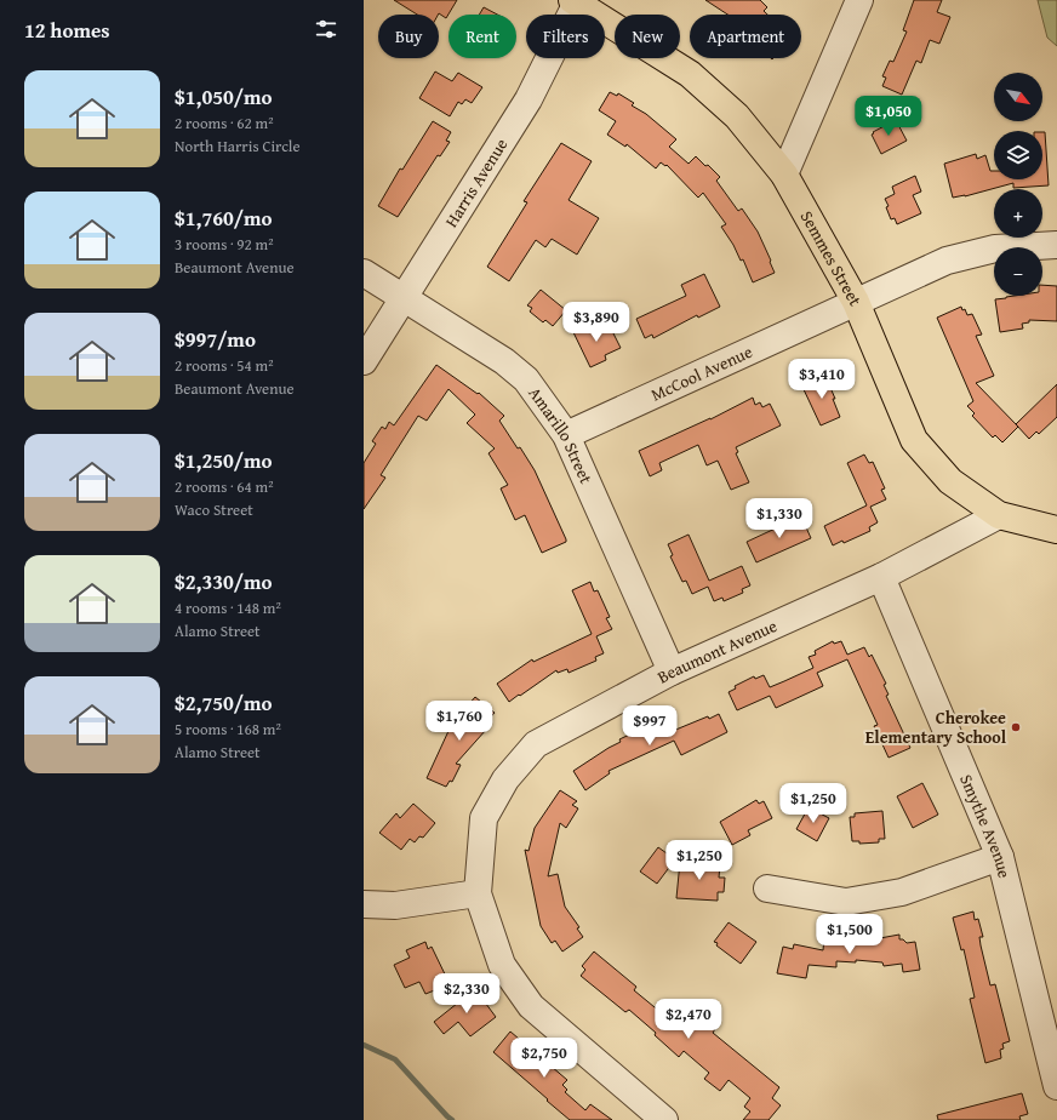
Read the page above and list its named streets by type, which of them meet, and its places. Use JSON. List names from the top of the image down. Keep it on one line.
{"streets":{"main road":["Semmes Street"],"street":["Harris Avenue","McCool Avenue","Amarillo Street","Beaumont Avenue","Smythe Avenue"]},"crossings":[["Harris Avenue","Semmes Street"],["Harris Avenue","Amarillo Street"],["Semmes Street","McCool Avenue"],["Semmes Street","Beaumont Avenue"],["McCool Avenue","Amarillo Street"],["Amarillo Street","Beaumont Avenue"],["Beaumont Avenue","Smythe Avenue"]],"places":["Cherokee Elementary School"],"north":"bottom right","page":{"heading":"12 homes","chip":["Buy","Rent","Filters","New","Apartment"],"list":[{"name":"$1,050/mo","note":"2 rooms · 62 m² · North Harris Circle"},{"name":"$1,760/mo","note":"3 rooms · 92 m² · Beaumont Avenue"},{"name":"$997/mo","note":"2 rooms · 54 m² · Beaumont Avenue"},{"name":"$1,250/mo","note":"2 rooms · 64 m² · Waco Street"},{"name":"$2,330/mo","note":"4 rooms · 148 m² · Alamo Street"},{"name":"$2,750/mo","note":"5 rooms · 168 m² · Alamo Street"}],"map_buttons":["+","−"],"price":["$1,050","$3,890","$3,410","$1,330","$1,760","$997","$1,250","$1,250","$1,500","$2,330","$2,470","$2,750"]}}
